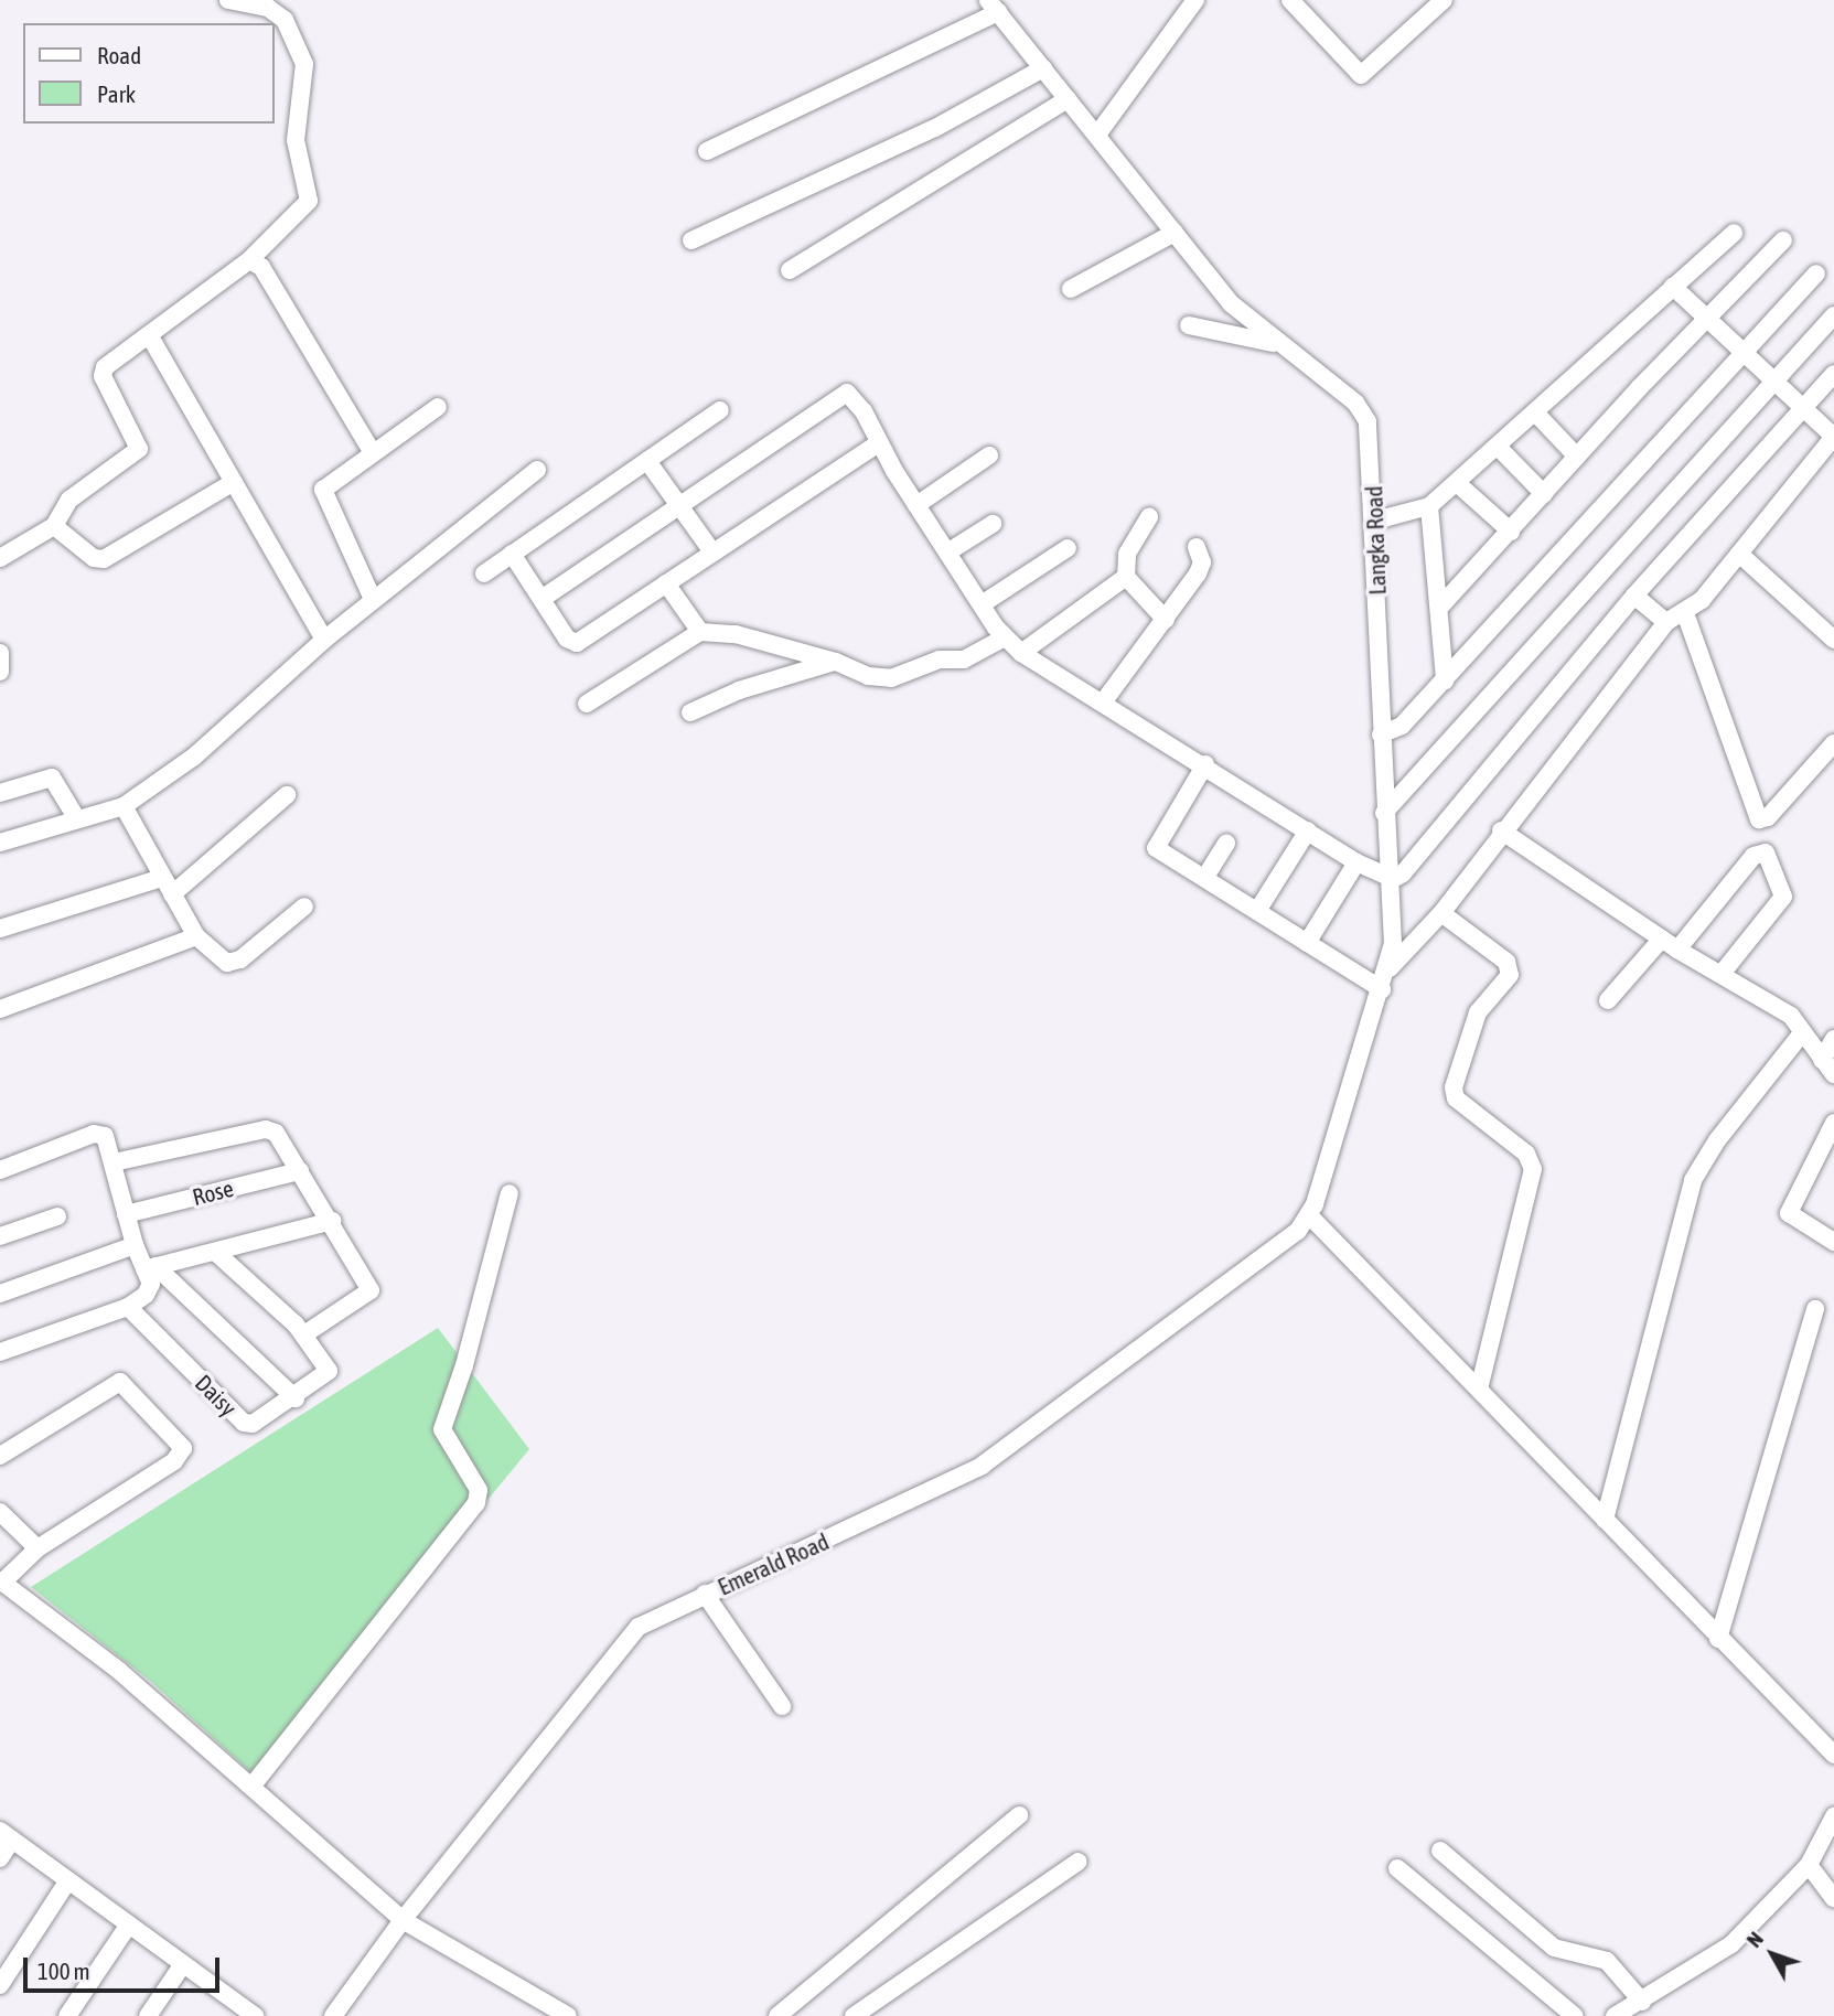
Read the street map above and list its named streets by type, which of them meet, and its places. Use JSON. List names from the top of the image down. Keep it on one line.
{"streets":{"street":["Langka Road","Rose","Daisy","Emerald Road"]},"crossings":[["Langka Road","Emerald Road"]],"legend":["Road","Park"],"scale_bar":"100 m","north":"top left"}
